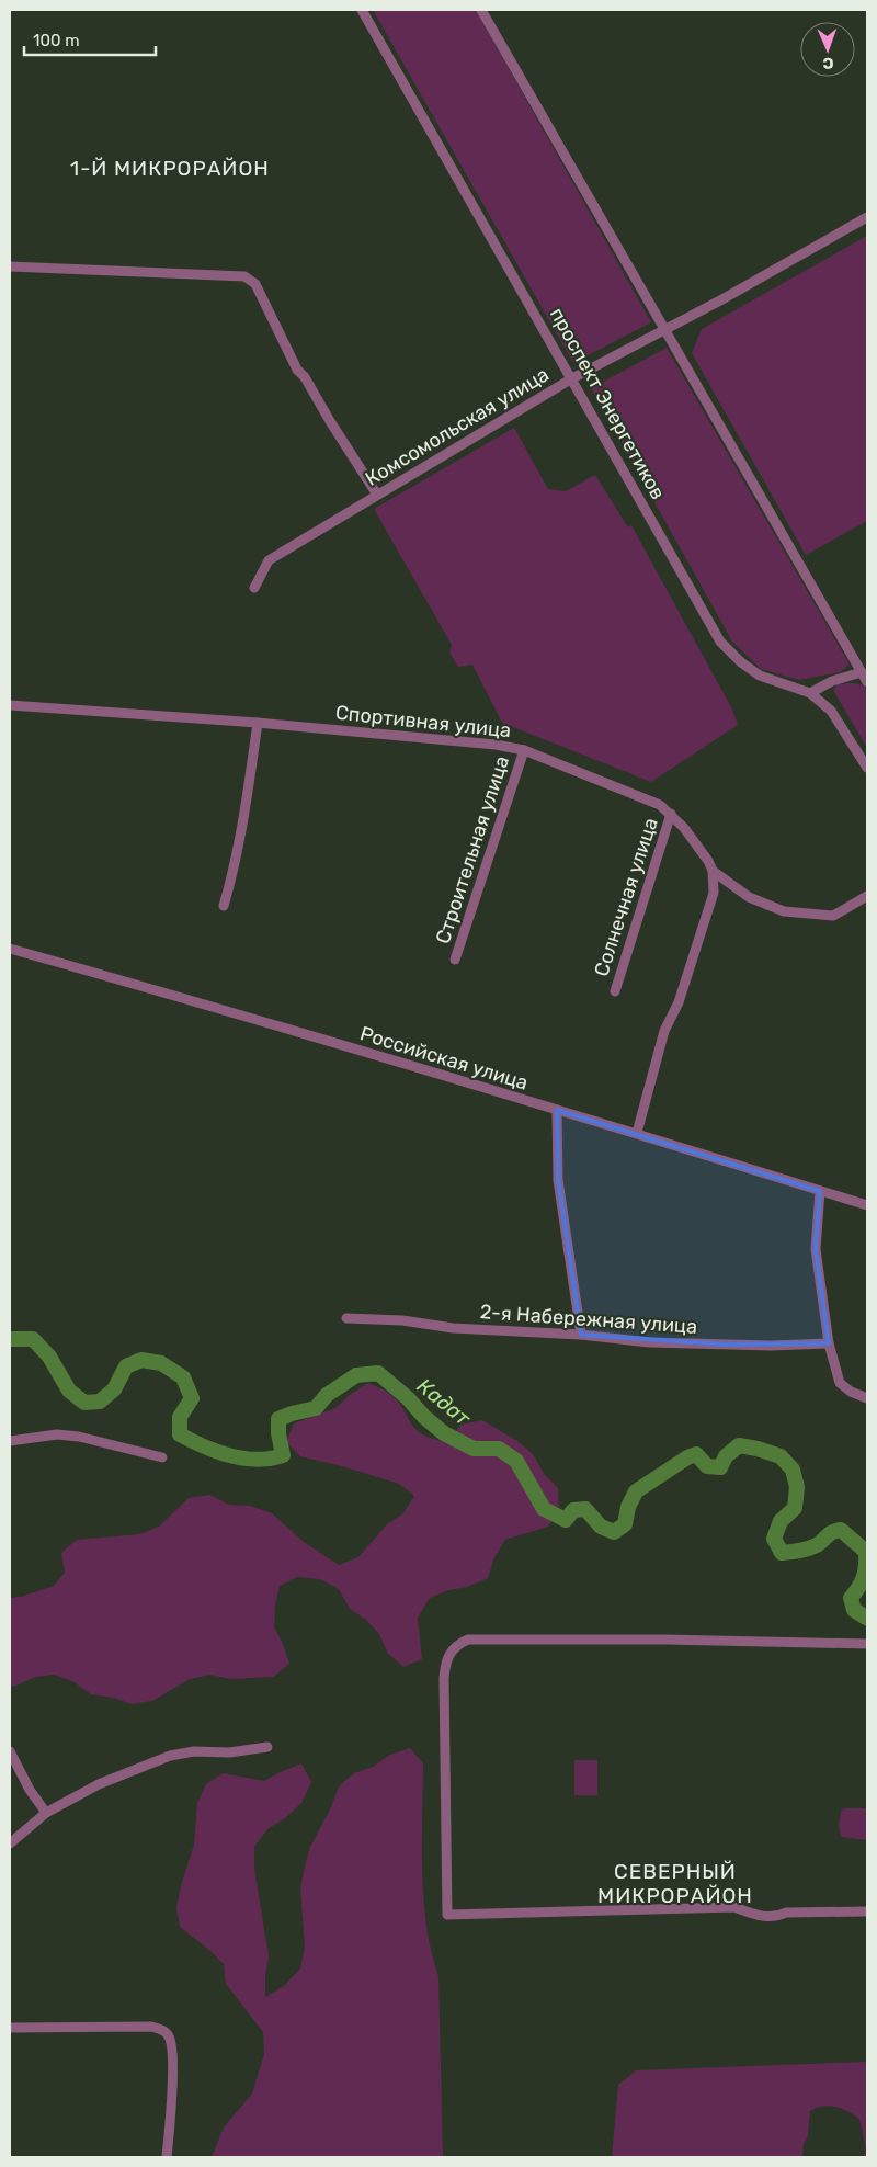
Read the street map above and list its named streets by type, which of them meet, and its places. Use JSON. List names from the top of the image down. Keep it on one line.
{"streets":{"street":["проспект Энергетиков","Комсомольская улица","Спортивная улица","Строительная улица","Солнечная улица","Российская улица","2-я Набережная улица"]},"crossings":[["проспект Энергетиков","Комсомольская улица"],["Спортивная улица","Строительная улица"],["Спортивная улица","Солнечная улица"]],"districts":["1-Й МИКРОРАЙОН","СЕВЕРНЫЙ МИКРОРАЙОН"],"water":["Кадат"],"scale_bar":"100 m","north":"bottom"}
